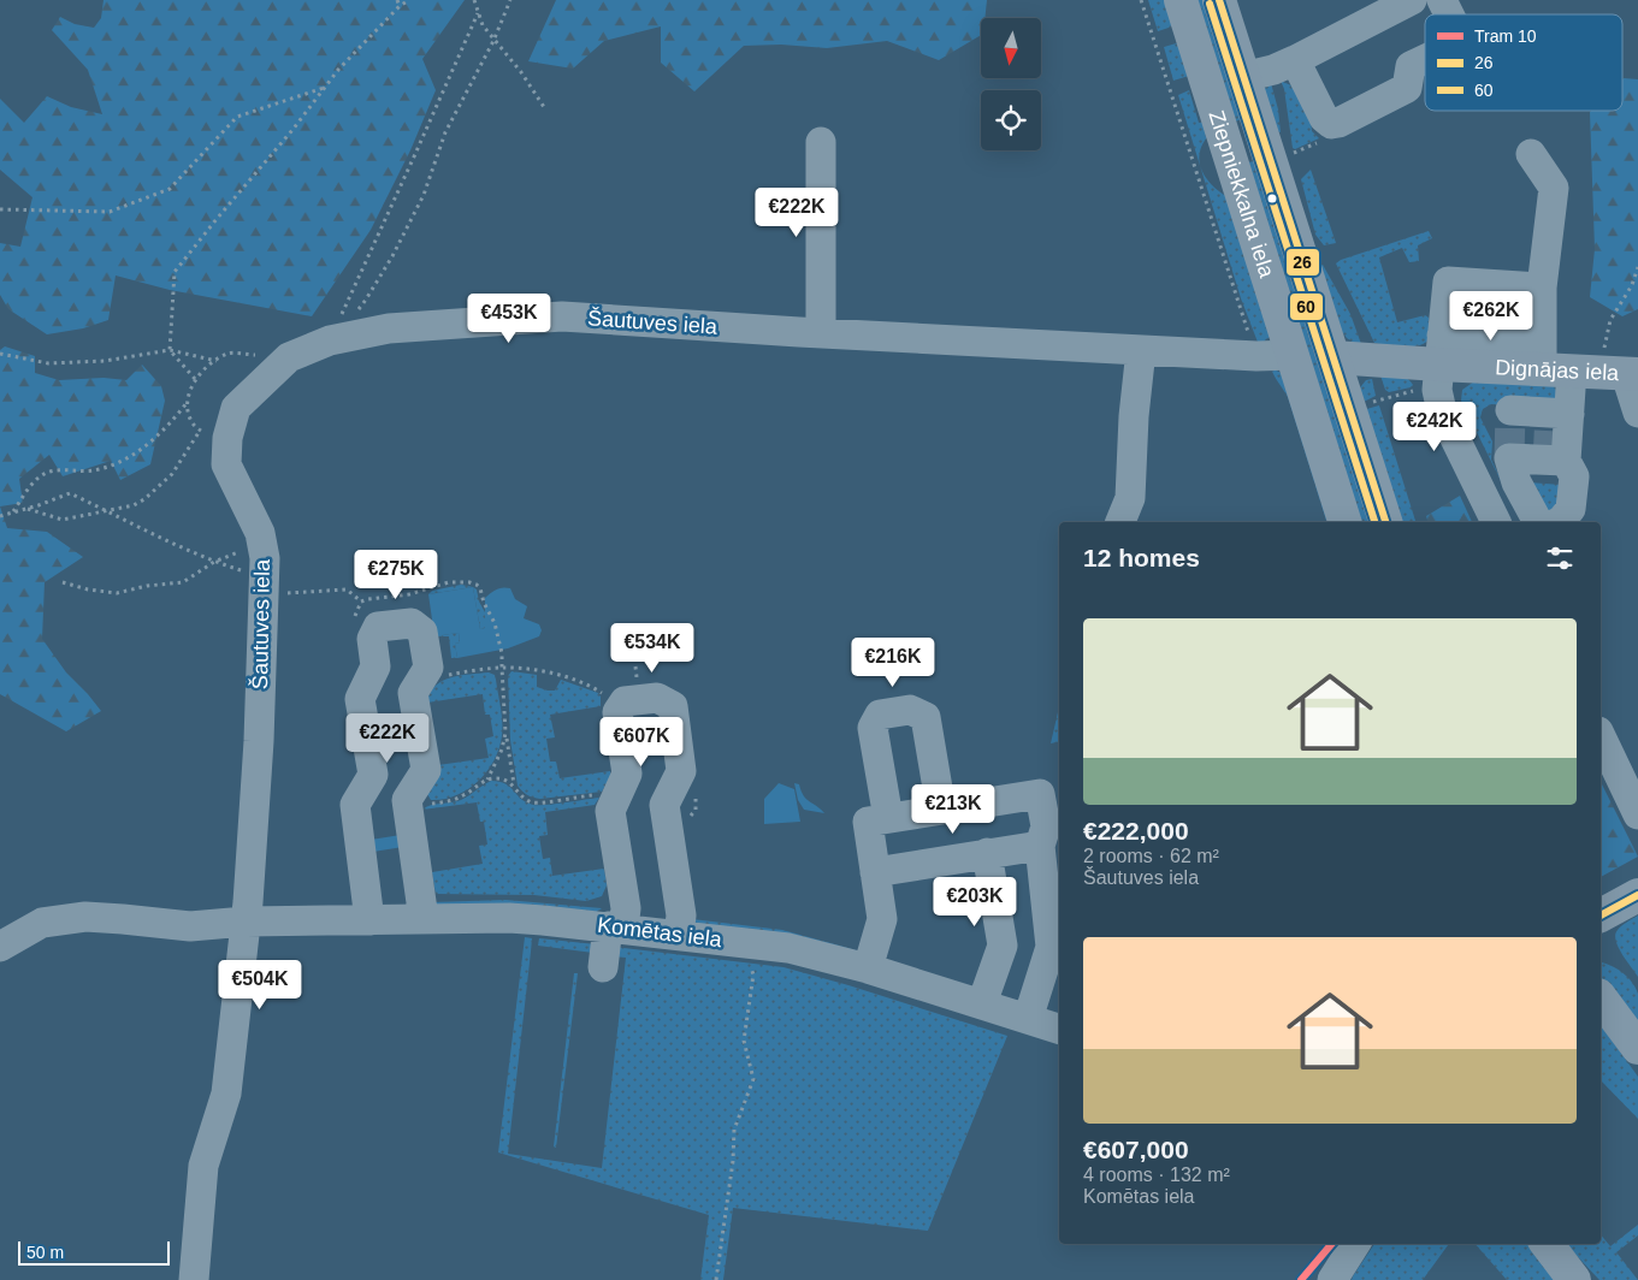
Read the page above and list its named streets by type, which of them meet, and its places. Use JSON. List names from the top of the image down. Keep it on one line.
{"streets":{"main road":["Ziepniekkalna iela","Dignājas iela"],"street":["Šautuves iela","Komētas iela"]},"crossings":[["Ziepniekkalna iela","Šautuves iela"],["Ziepniekkalna iela","Dignājas iela"],["Šautuves iela","Komētas iela"]],"lines":["transit line 26","transit line 60","tram line 10"],"legend":["Tram 10","26","60"],"scale_bar":"50 m","north":"bottom","page":{"price":["€222K","€262K","€453K","€242K","€275K","€534K","€216K","€222K","€607K","€213K","€203K","€504K"],"heading":"12 homes","list":[{"name":"€222,000","note":"2 rooms · 62 m² · Šautuves iela"},{"name":"€607,000","note":"4 rooms · 132 m² · Komētas iela"}],"scale":"50 m"}}
